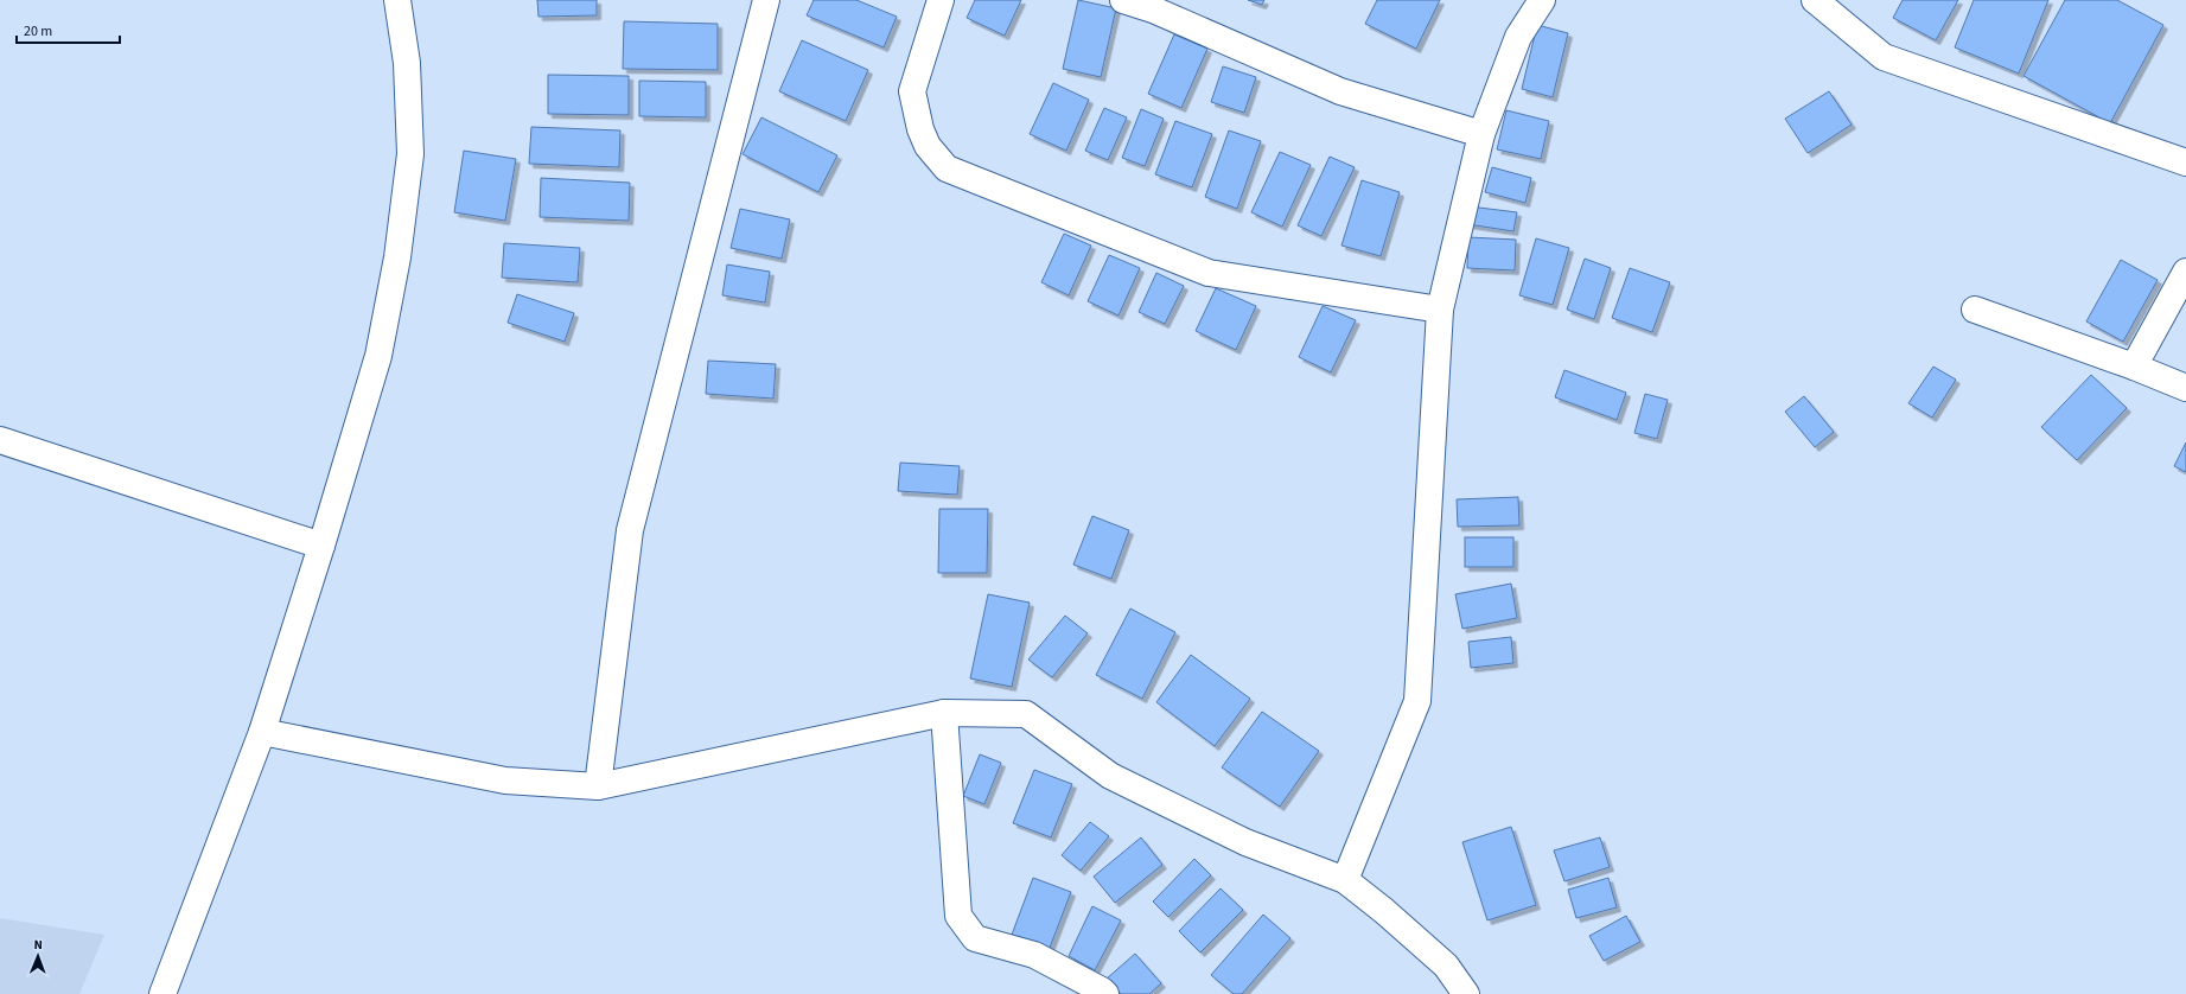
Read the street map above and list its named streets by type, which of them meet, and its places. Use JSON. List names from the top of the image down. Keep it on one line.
{"scale_bar":"20 m","north":"top"}
